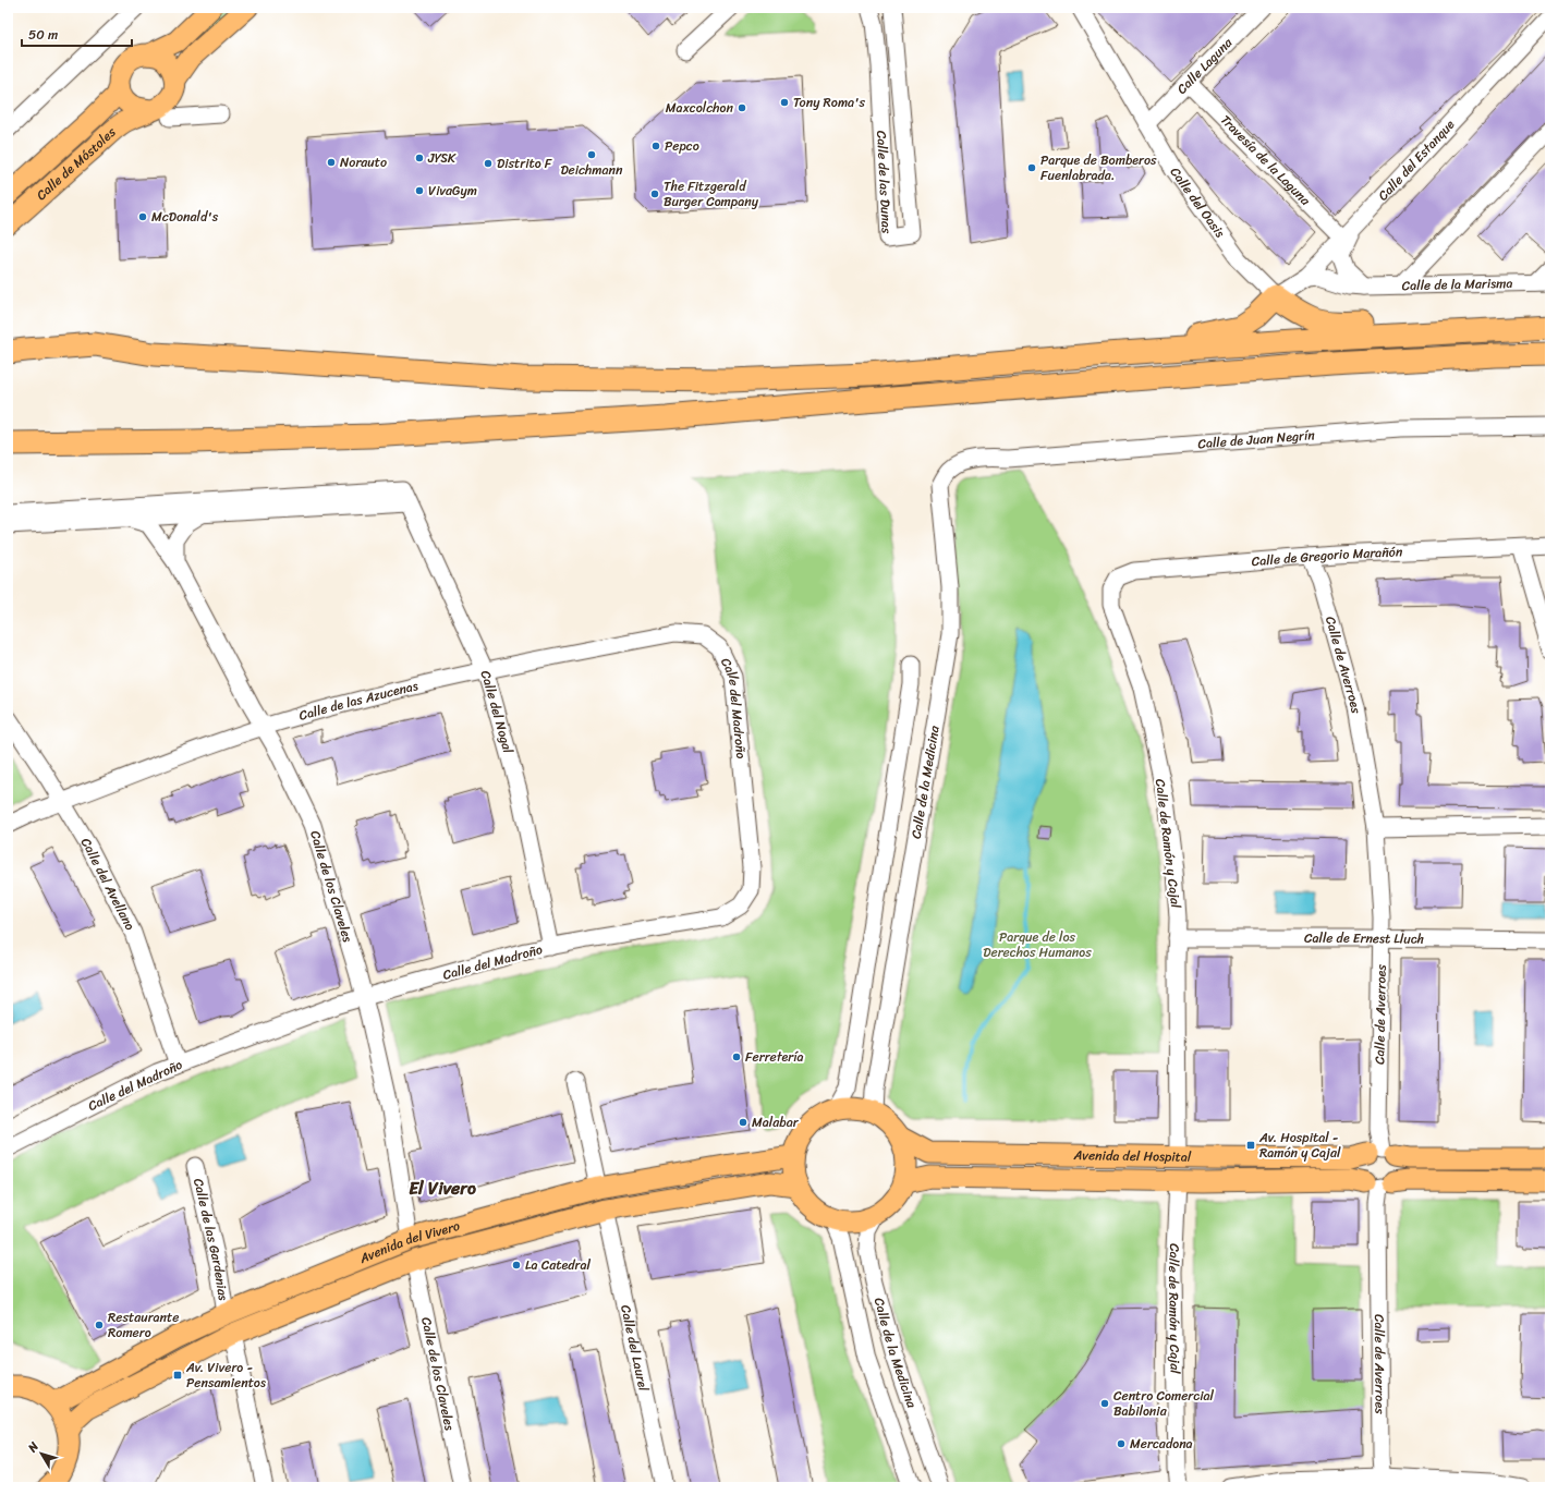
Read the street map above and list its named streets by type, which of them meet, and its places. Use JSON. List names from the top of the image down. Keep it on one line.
{"streets":{"main road":["Calle de Móstoles","Avenida del Hospital","Avenida del Vivero"],"street":["Calle Laguna","Travesía de la Laguna","Calle del Estanque","Calle de las Dunas","Calle del Oasis","Calle de la Marisma","Calle de Juan Negrín","Calle de Gregorio Marañón","Calle de Averroes","Calle de las Azucenas","Calle del Madroño","Calle del Nogal","Calle de la Medicina","Calle de Ramón y Cajal","Calle del Avellano","Calle de los Claveles","Calle de Ernest Lluch","Calle de las Gardenias","Calle del Laurel"]},"crossings":[["Calle Laguna","Travesía de la Laguna"],["Calle Laguna","Calle del Oasis"],["Travesía de la Laguna","Calle del Estanque"],["Calle del Estanque","Calle del Oasis"],["Calle del Estanque","Calle de la Marisma"],["Calle de Juan Negrín","Calle de la Medicina"],["Calle de Gregorio Marañón","Calle de Averroes"],["Calle de Gregorio Marañón","Calle de Ramón y Cajal"],["Calle de Averroes","Calle de Ernest Lluch"],["Calle de Averroes","Avenida del Hospital"],["Calle de las Azucenas","Calle del Madroño"],["Calle de las Azucenas","Calle del Nogal"],["Calle de las Azucenas","Calle del Avellano"],["Calle de las Azucenas","Calle de los Claveles"],["Calle del Madroño","Calle del Nogal"],["Calle del Madroño","Calle del Avellano"],["Calle del Madroño","Calle de los Claveles"],["Calle de la Medicina","Avenida del Hospital"],["Calle de la Medicina","Avenida del Vivero"],["Calle de Ramón y Cajal","Calle de Ernest Lluch"],["Calle de Ramón y Cajal","Avenida del Hospital"],["Calle de los Claveles","Avenida del Vivero"],["Avenida del Hospital","Avenida del Vivero"],["Calle de las Gardenias","Avenida del Vivero"],["Avenida del Vivero","Calle del Laurel"]],"districts":["El Vivero"],"parks":["Parque de los Derechos Humanos"],"places":{"other":["Tony Roma's","Maxcolchon","Pepco","Deichmann","JYSK","Norauto","Distrito F","Parque de Bomberos Fuenlabrada.","VivaGym","The Fitzgerald Burger Company","McDonald's","Ferretería","Malabar","La Catedral","Restaurante Romero","Centro Comercial Babilonia","Mercadona"],"transit":["Av. Hospital - Ramón y Cajal","Av. Vivero - Pensamientos"]},"scale_bar":"50 m","north":"top left"}
